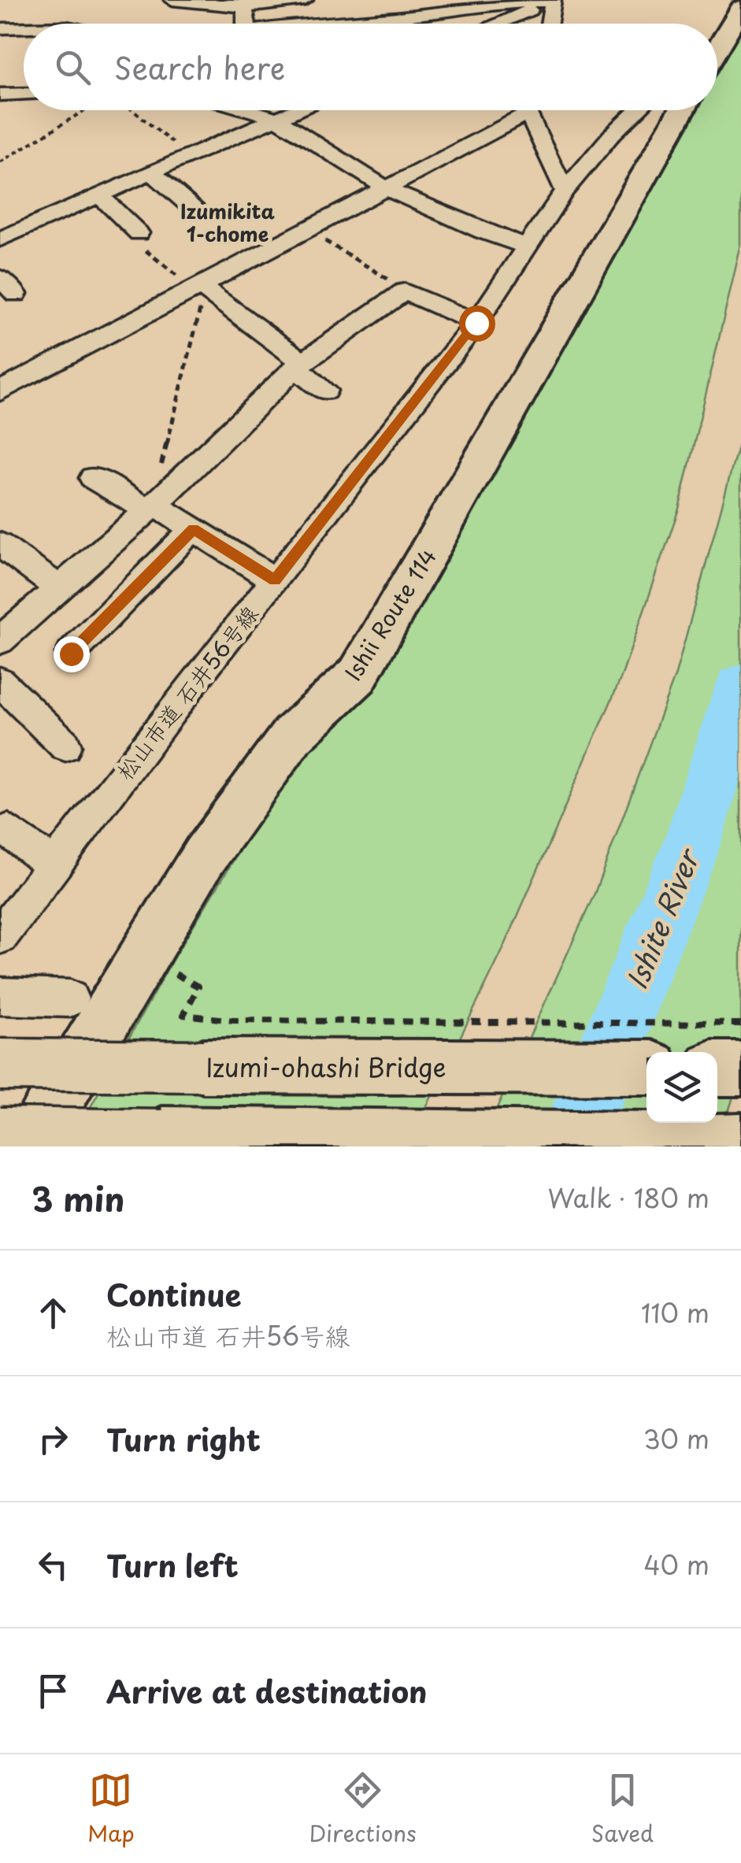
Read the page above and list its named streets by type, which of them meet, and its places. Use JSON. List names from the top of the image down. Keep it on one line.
{"streets":{"street":["Ishii Route 114","松山市道 石井56号線","Izumi-ohashi Bridge"]},"districts":["Izumikita 1-chome"],"water":["Ishite River"],"page":{"search":"Search here","heading":["3 min","Walk · 180 m"],"list":[["Continue","松山市道 石井56号線","110 m"],["Turn right","30 m"],["Turn left","40 m"],"Arrive at destination"],"nav":["Map","Directions","Saved"]}}
